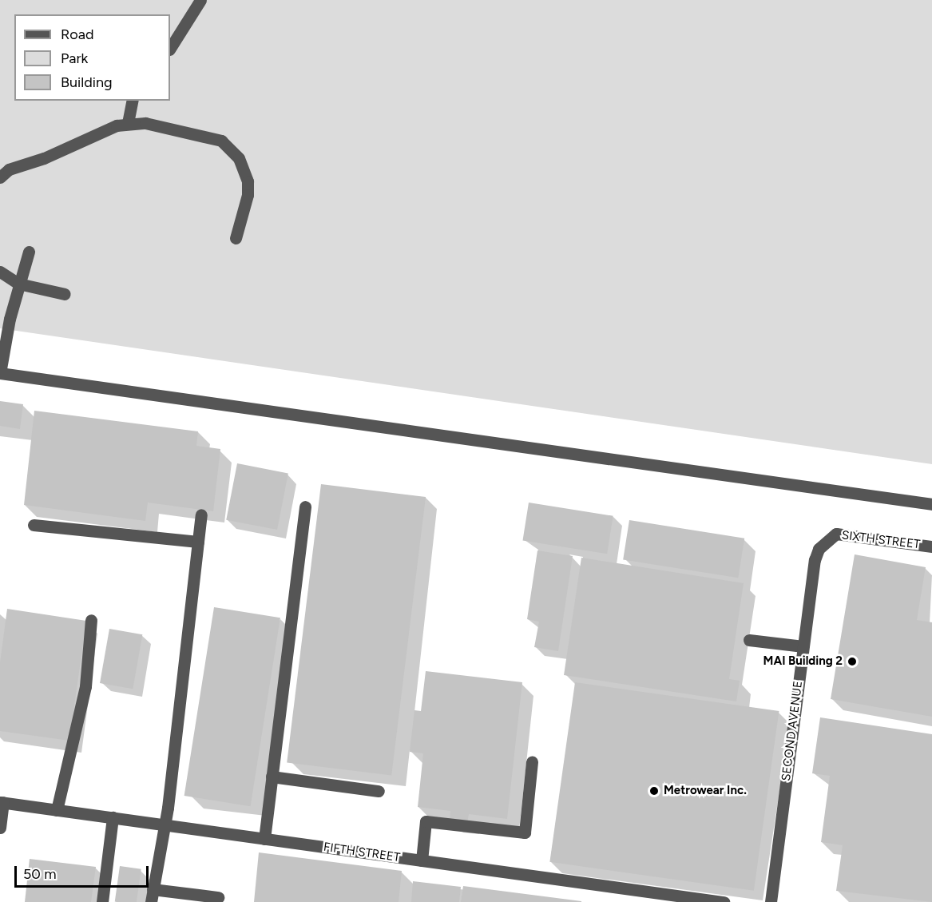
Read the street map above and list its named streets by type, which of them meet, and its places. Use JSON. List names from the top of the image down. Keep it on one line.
{"streets":{"street":["SIXTH STREET","SECOND AVENUE","FIFTH STREET"]},"crossings":[["SIXTH STREET","SECOND AVENUE"]],"places":["MAI Building 2","Metrowear Inc."],"legend":["Road","Park","Building"],"scale_bar":"50 m"}
